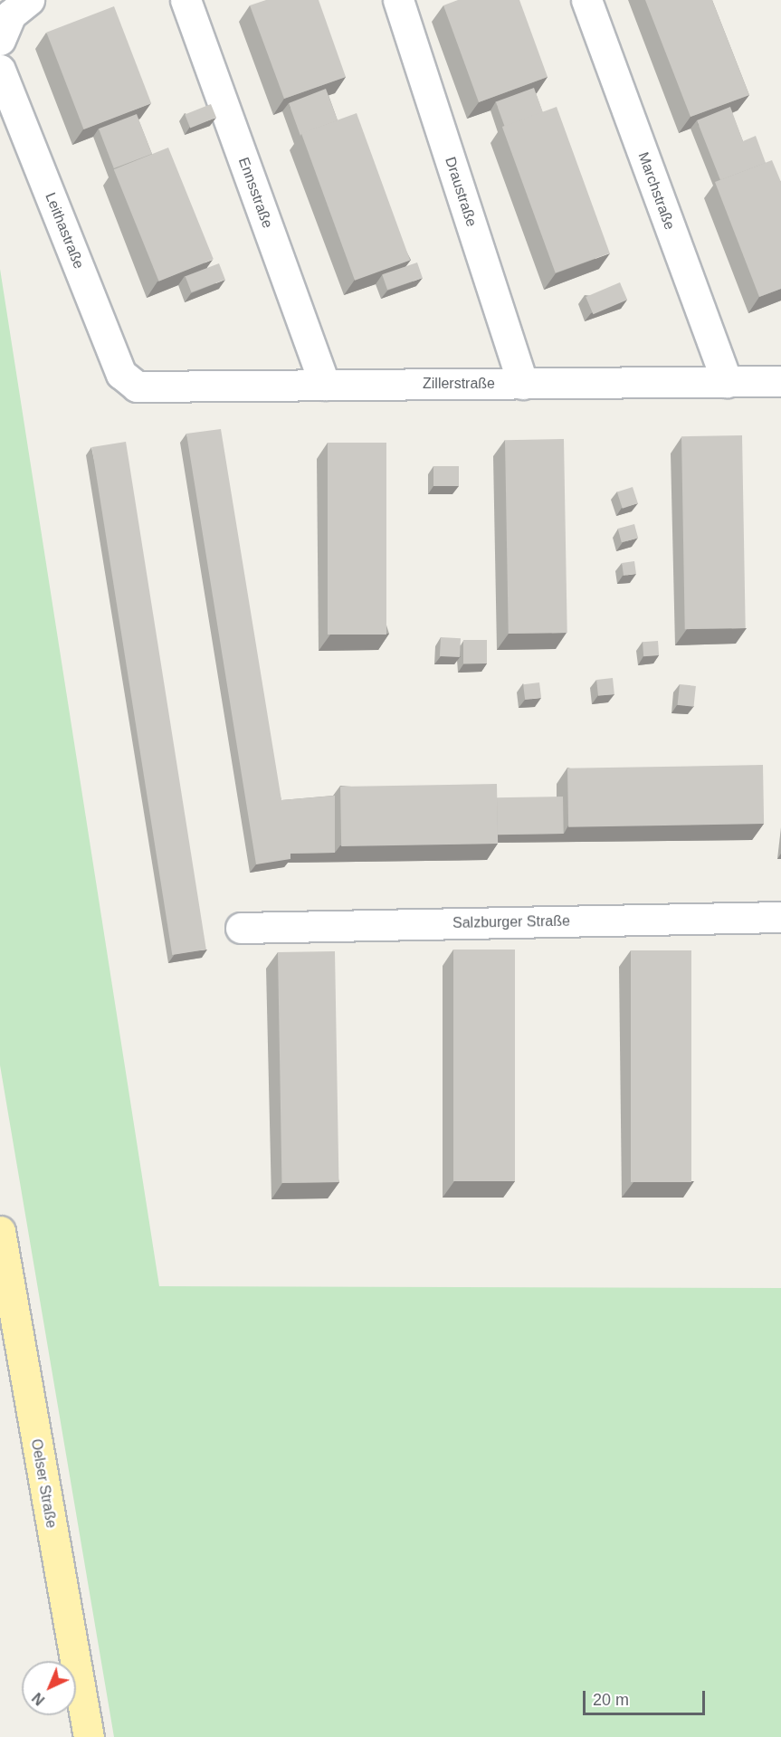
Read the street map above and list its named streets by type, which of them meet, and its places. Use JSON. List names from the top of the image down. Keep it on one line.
{"streets":{"main road":["Oelser Straße"],"street":["Marchstraße","Draustraße","Ennsstraße","Leithastraße","Zillerstraße","Salzburger Straße"]},"crossings":[["Marchstraße","Zillerstraße"],["Draustraße","Zillerstraße"],["Ennsstraße","Zillerstraße"],["Leithastraße","Zillerstraße"]],"scale_bar":"20 m","north":"bottom left"}
